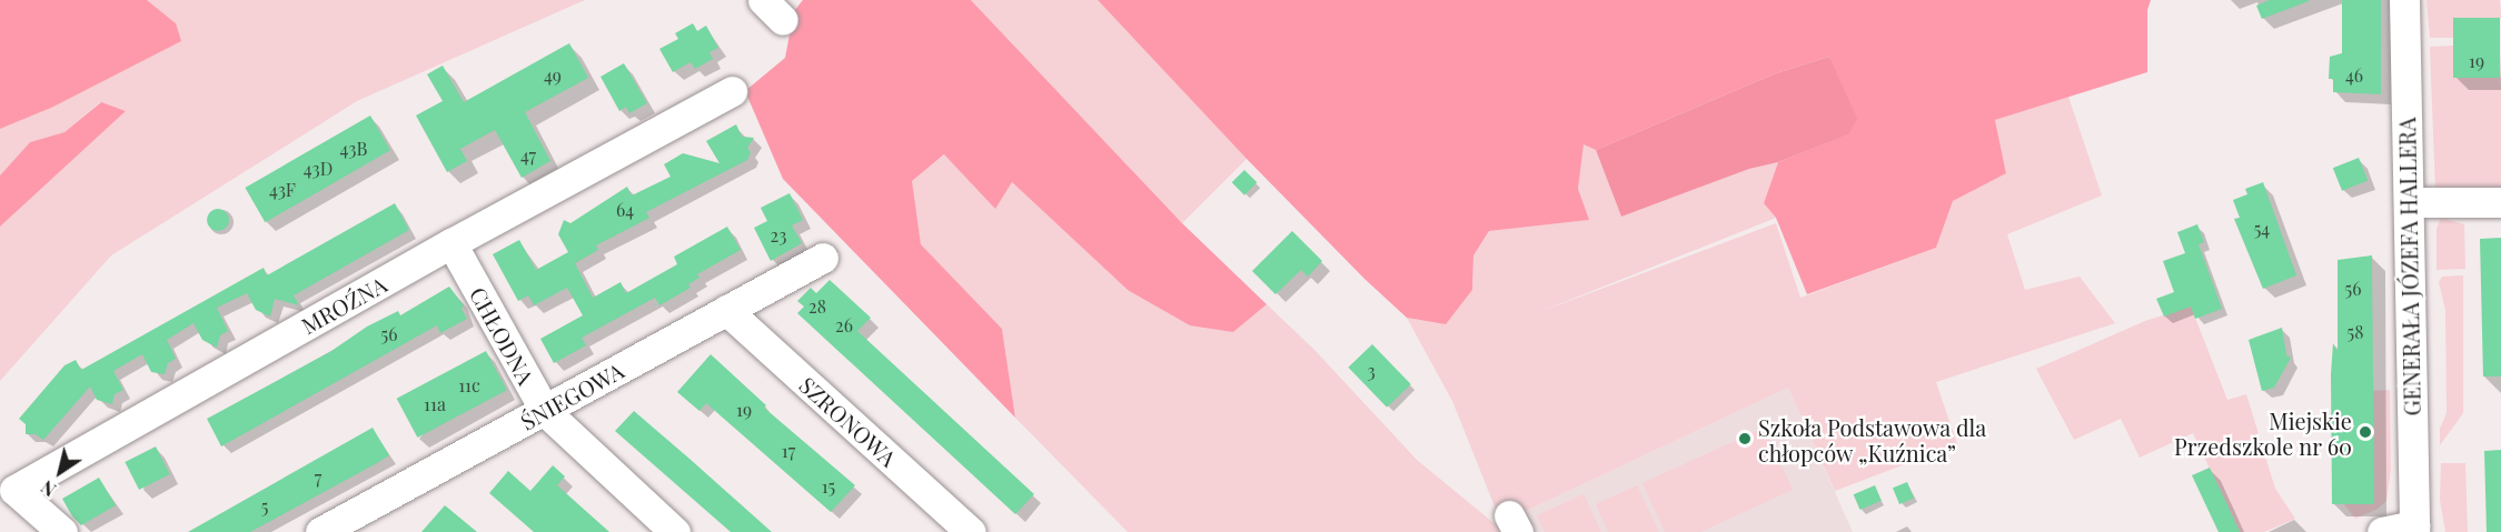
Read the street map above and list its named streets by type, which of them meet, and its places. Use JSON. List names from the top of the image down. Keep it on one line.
{"streets":{"street":["GENERAŁA JÓZEFA HALLERA","MROŹNA","CHŁODNA","ŚNIEGOWA","SZRONOWA"]},"crossings":[["MROŹNA","CHŁODNA"],["CHŁODNA","ŚNIEGOWA"],["ŚNIEGOWA","SZRONOWA"]],"places":["Miejskie Przedszkole nr 60","Szkoła Podstawowa dla chłopców „Kuźnica”"],"house_numbers":["19","49","46","43B","47","43D","43F","64","54","23","56","28","26","58","56","3","11c","11a","19","17","7","15","5"],"north":"bottom left"}
